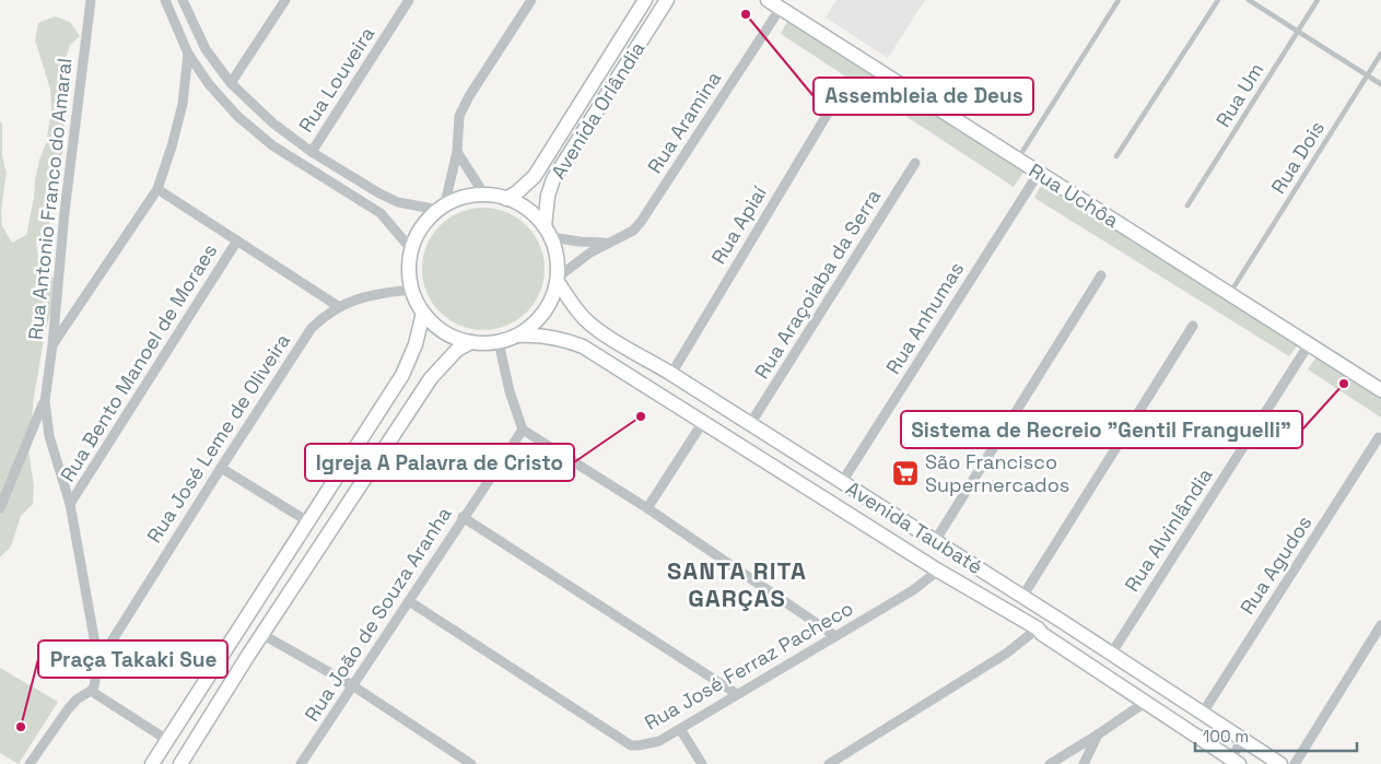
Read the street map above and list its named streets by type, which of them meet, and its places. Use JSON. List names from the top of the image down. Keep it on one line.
{"streets":{"street":["Rua Louveira","Avenida Orlândia","Rua Aramina","Rua Uchôa","Rua Antonio Franco do Amaral","Rua Apiaí","Rua Araçoiaba da Serra","Rua Anhumas","Rua Bento Manoel de Moraes","Rua José Leme de Oliveira","Avenida Taubaté","Rua Alvinlândia","Rua Agudos","Rua João de Souza Aranha","Rua José Ferraz Pacheco"],"lane":["Rua Um","Rua Dois"]},"crossings":[["Avenida Orlândia","Rua Aramina"],["Avenida Orlândia","Rua José Leme de Oliveira"],["Avenida Orlândia","Avenida Taubaté"],["Rua Aramina","Rua Uchôa"],["Rua Aramina","Rua José Leme de Oliveira"],["Rua Aramina","Avenida Taubaté"],["Rua Dois","Rua Uchôa"],["Rua Uchôa","Rua Anhumas"],["Rua Uchôa","Rua Alvinlândia"],["Rua Apiaí","Avenida Taubaté"],["Rua Araçoiaba da Serra","Avenida Taubaté"],["Rua Anhumas","Avenida Taubaté"],["Rua José Leme de Oliveira","Avenida Taubaté"],["Avenida Taubaté","Rua Alvinlândia"],["Avenida Taubaté","Rua Agudos"],["Avenida Taubaté","Rua José Ferraz Pacheco"],["Rua João de Souza Aranha","Rua José Ferraz Pacheco"]],"districts":["SANTA RITA GARÇAS"],"places":{"other":["Assembleia de Deus","Sistema de Recreio \"Gentil Franguelli\"","Igreja A Palavra de Cristo","Praça Takaki Sue"],"supermarket":["São Francisco Supernercados"]},"scale_bar":"100 m"}
